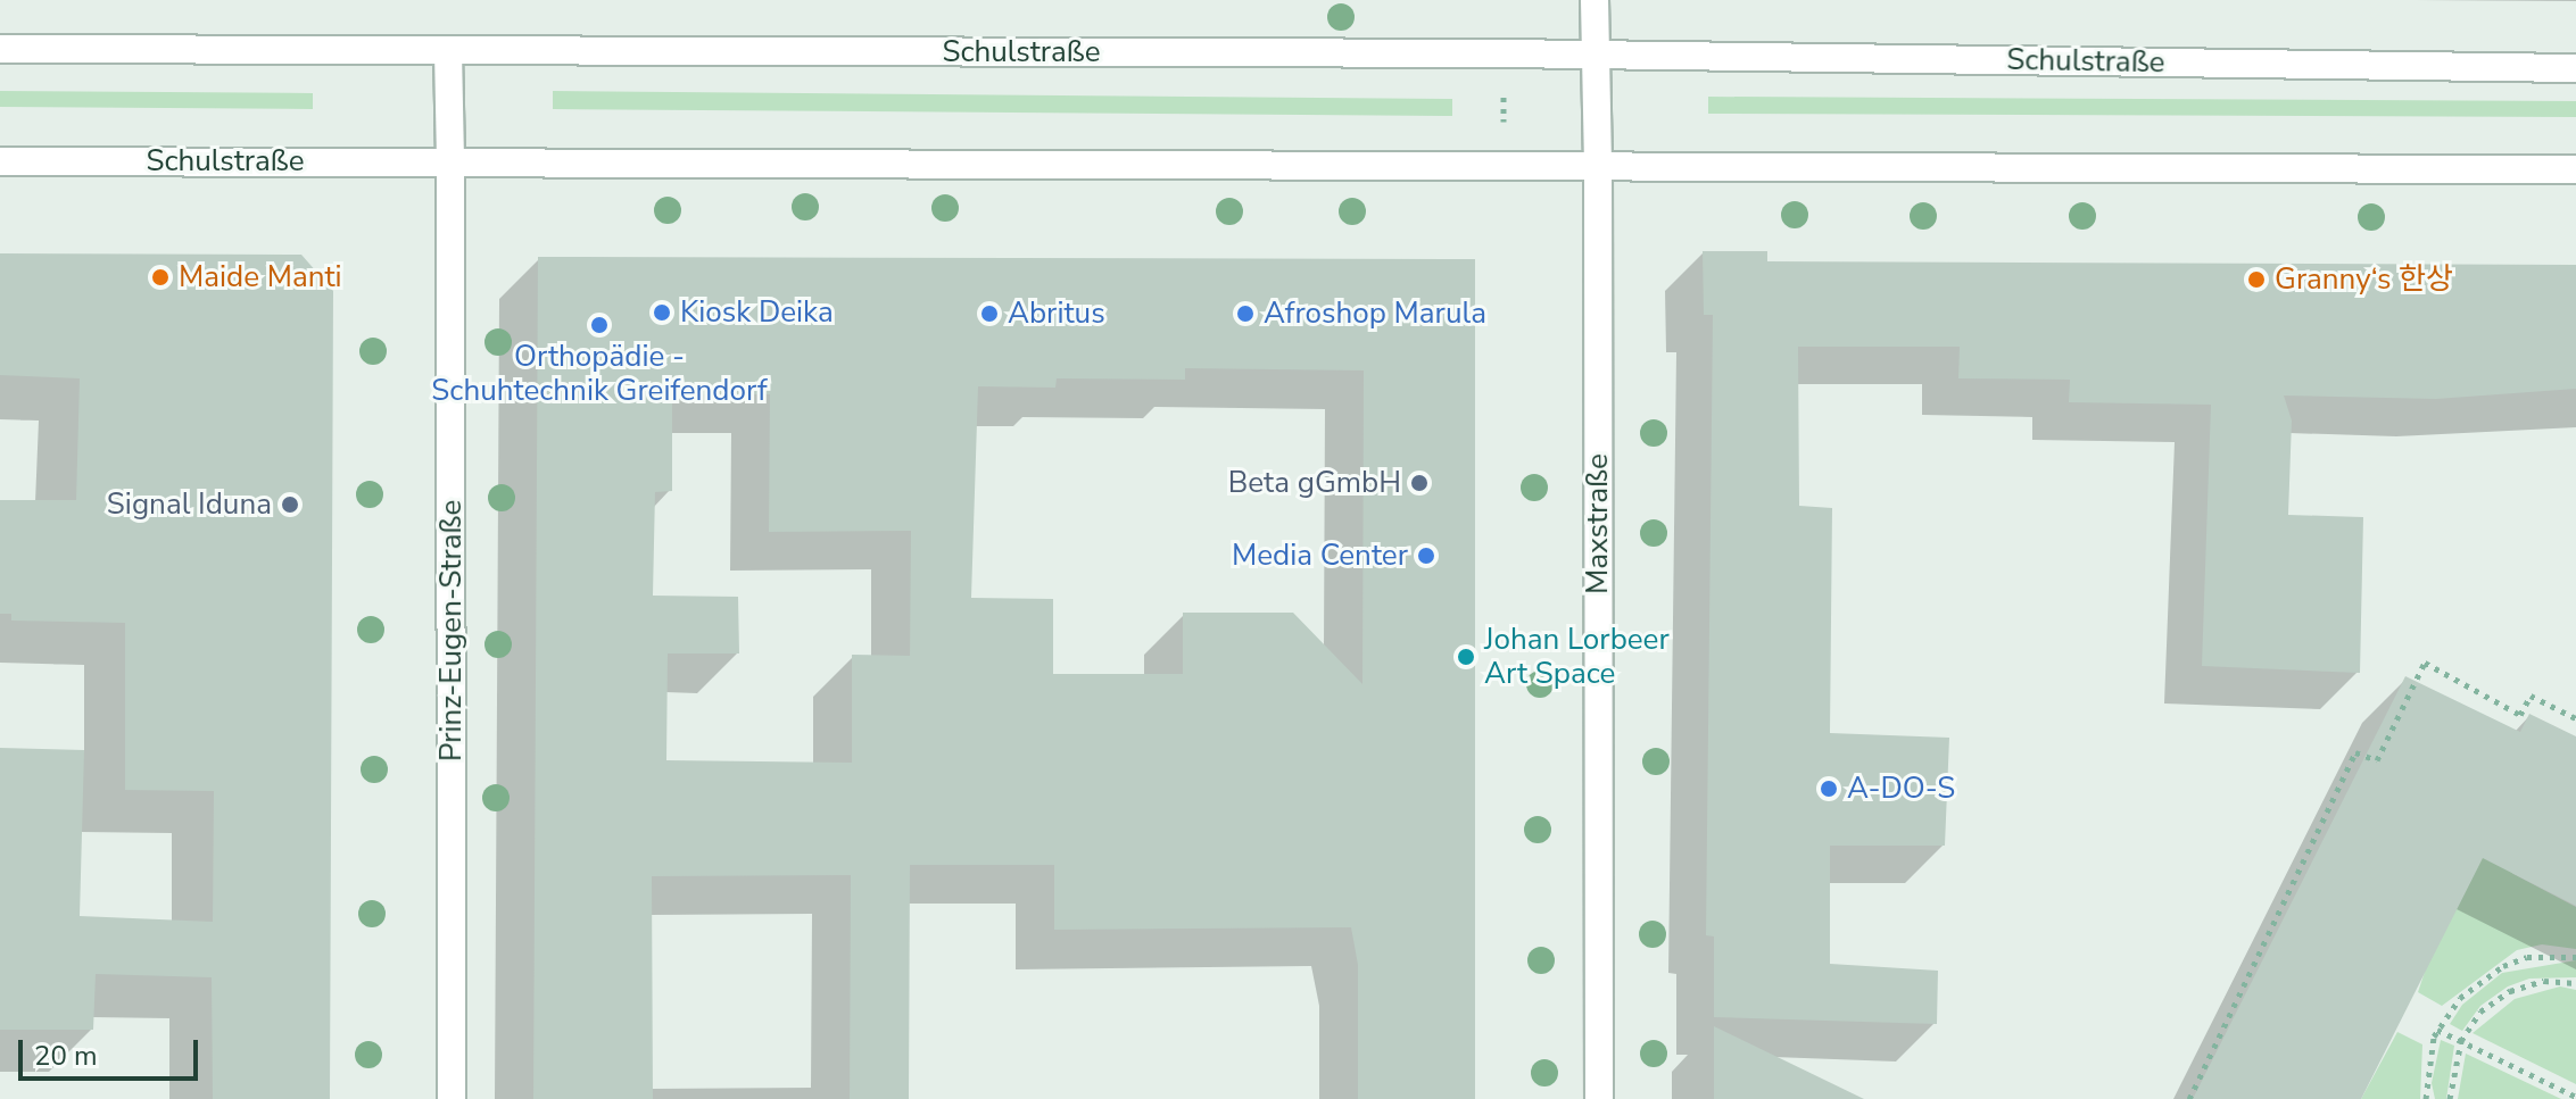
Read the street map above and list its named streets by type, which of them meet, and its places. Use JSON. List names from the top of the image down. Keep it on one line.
{"streets":{"main road":["Schulstraße","Maxstraße","Prinz-Eugen-Straße"]},"crossings":[["Schulstraße","Maxstraße"],["Schulstraße","Prinz-Eugen-Straße"]],"places":["Maide Manti","Granny‘s 한상","Kiosk Deika","Abritus","Afroshop Marula","Orthopädie - Schuhtechnik Greifendorf","Beta gGmbH","Signal Iduna","Media Center","Johan Lorbeer Art Space","A-DO-S"],"scale_bar":"20 m"}
